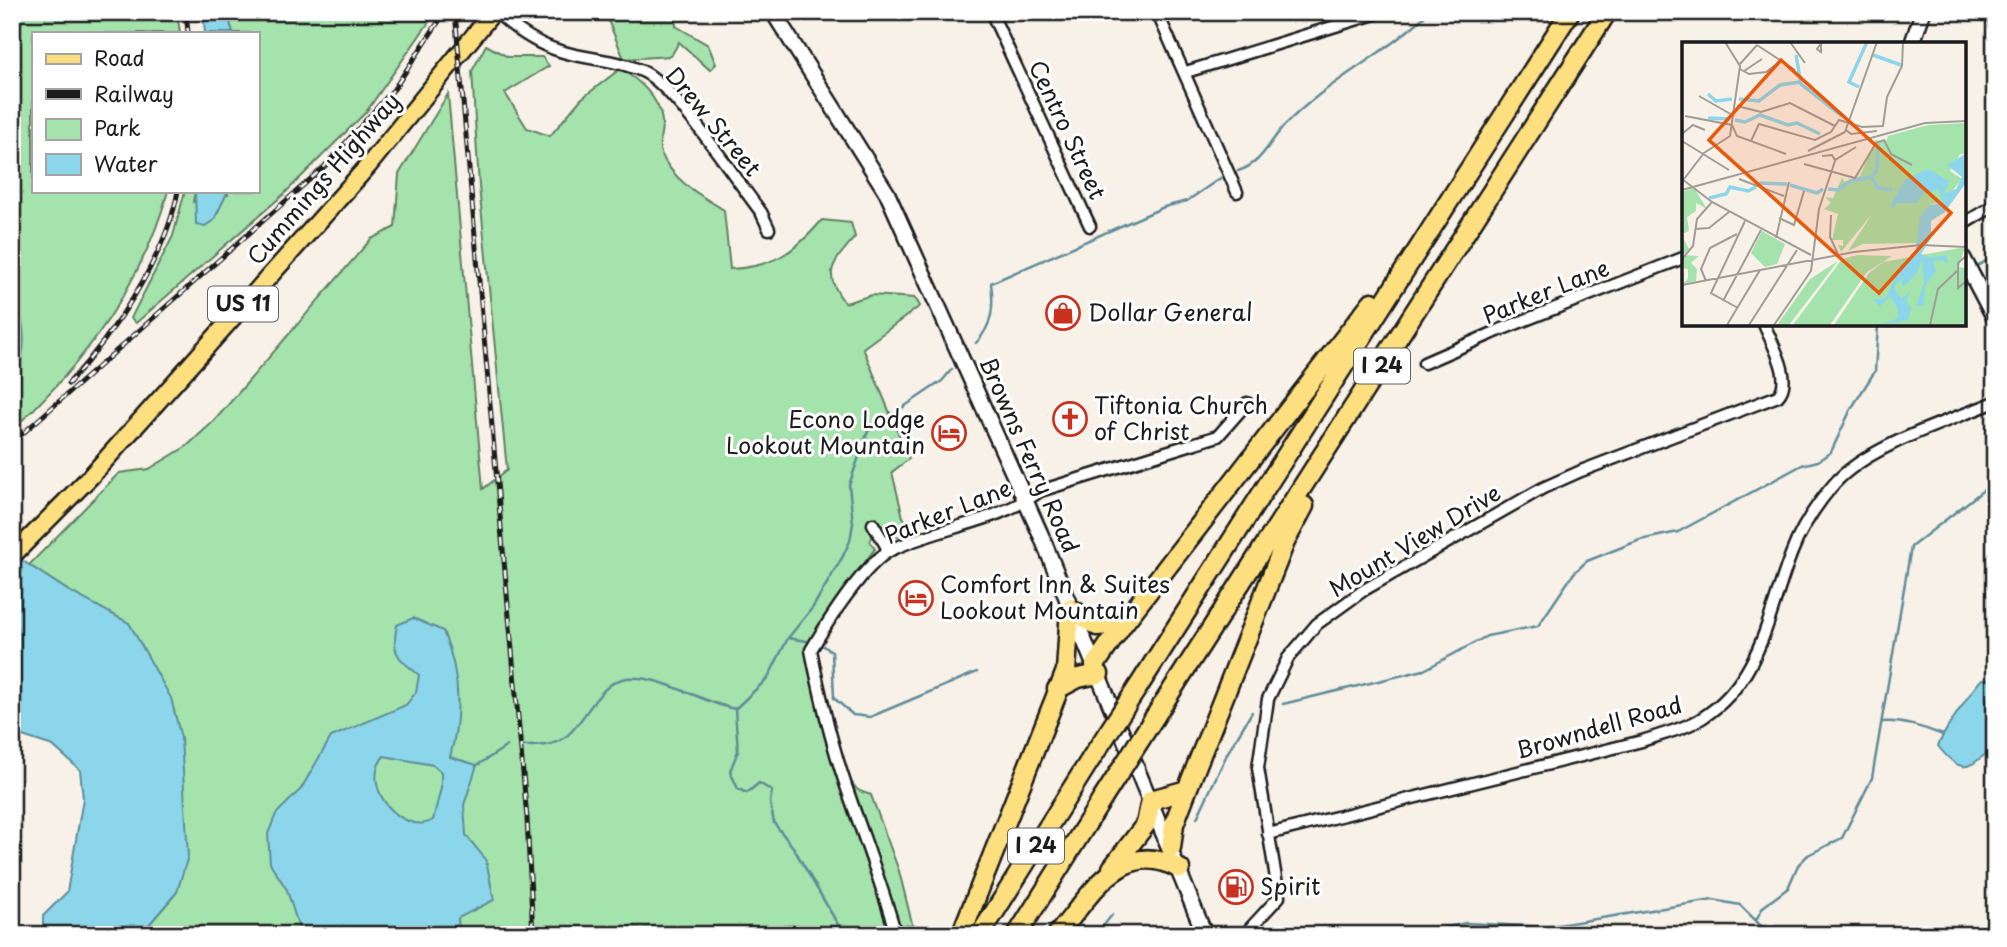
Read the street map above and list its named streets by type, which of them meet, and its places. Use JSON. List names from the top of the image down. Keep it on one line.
{"streets":{"highway":["I 24"],"main road":["Cummings Highway","US 11"],"street":["Drew Street","Centro Street","Parker Lane","Browns Ferry Road","Mount View Drive","Browndell Road"]},"crossings":[["Drew Street","Cummings Highway"],["Parker Lane","Browns Ferry Road"],["Mount View Drive","Browndell Road"]],"places":{"shop":["Dollar General"],"church":["Tiftonia Church of Christ"],"hotel":["Econo Lodge Lookout Mountain","Comfort Inn & Suites Lookout Mountain"],"fuel station":["Spirit"]},"legend":["Road","Railway","Park","Water"]}
